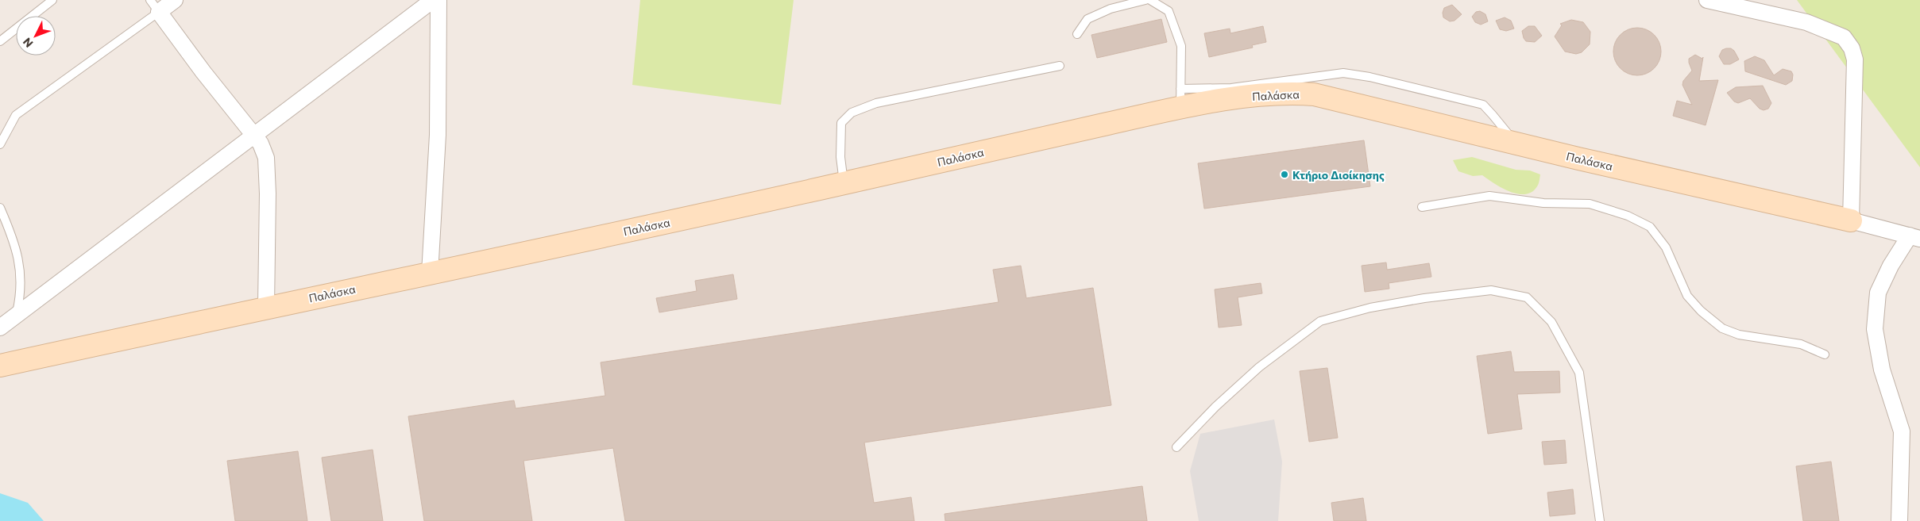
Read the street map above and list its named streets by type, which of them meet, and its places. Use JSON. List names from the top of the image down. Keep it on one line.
{"streets":{"street":["Παλάσκα"]},"places":["Κτήριο Διοίκησης"],"north":"bottom left"}
